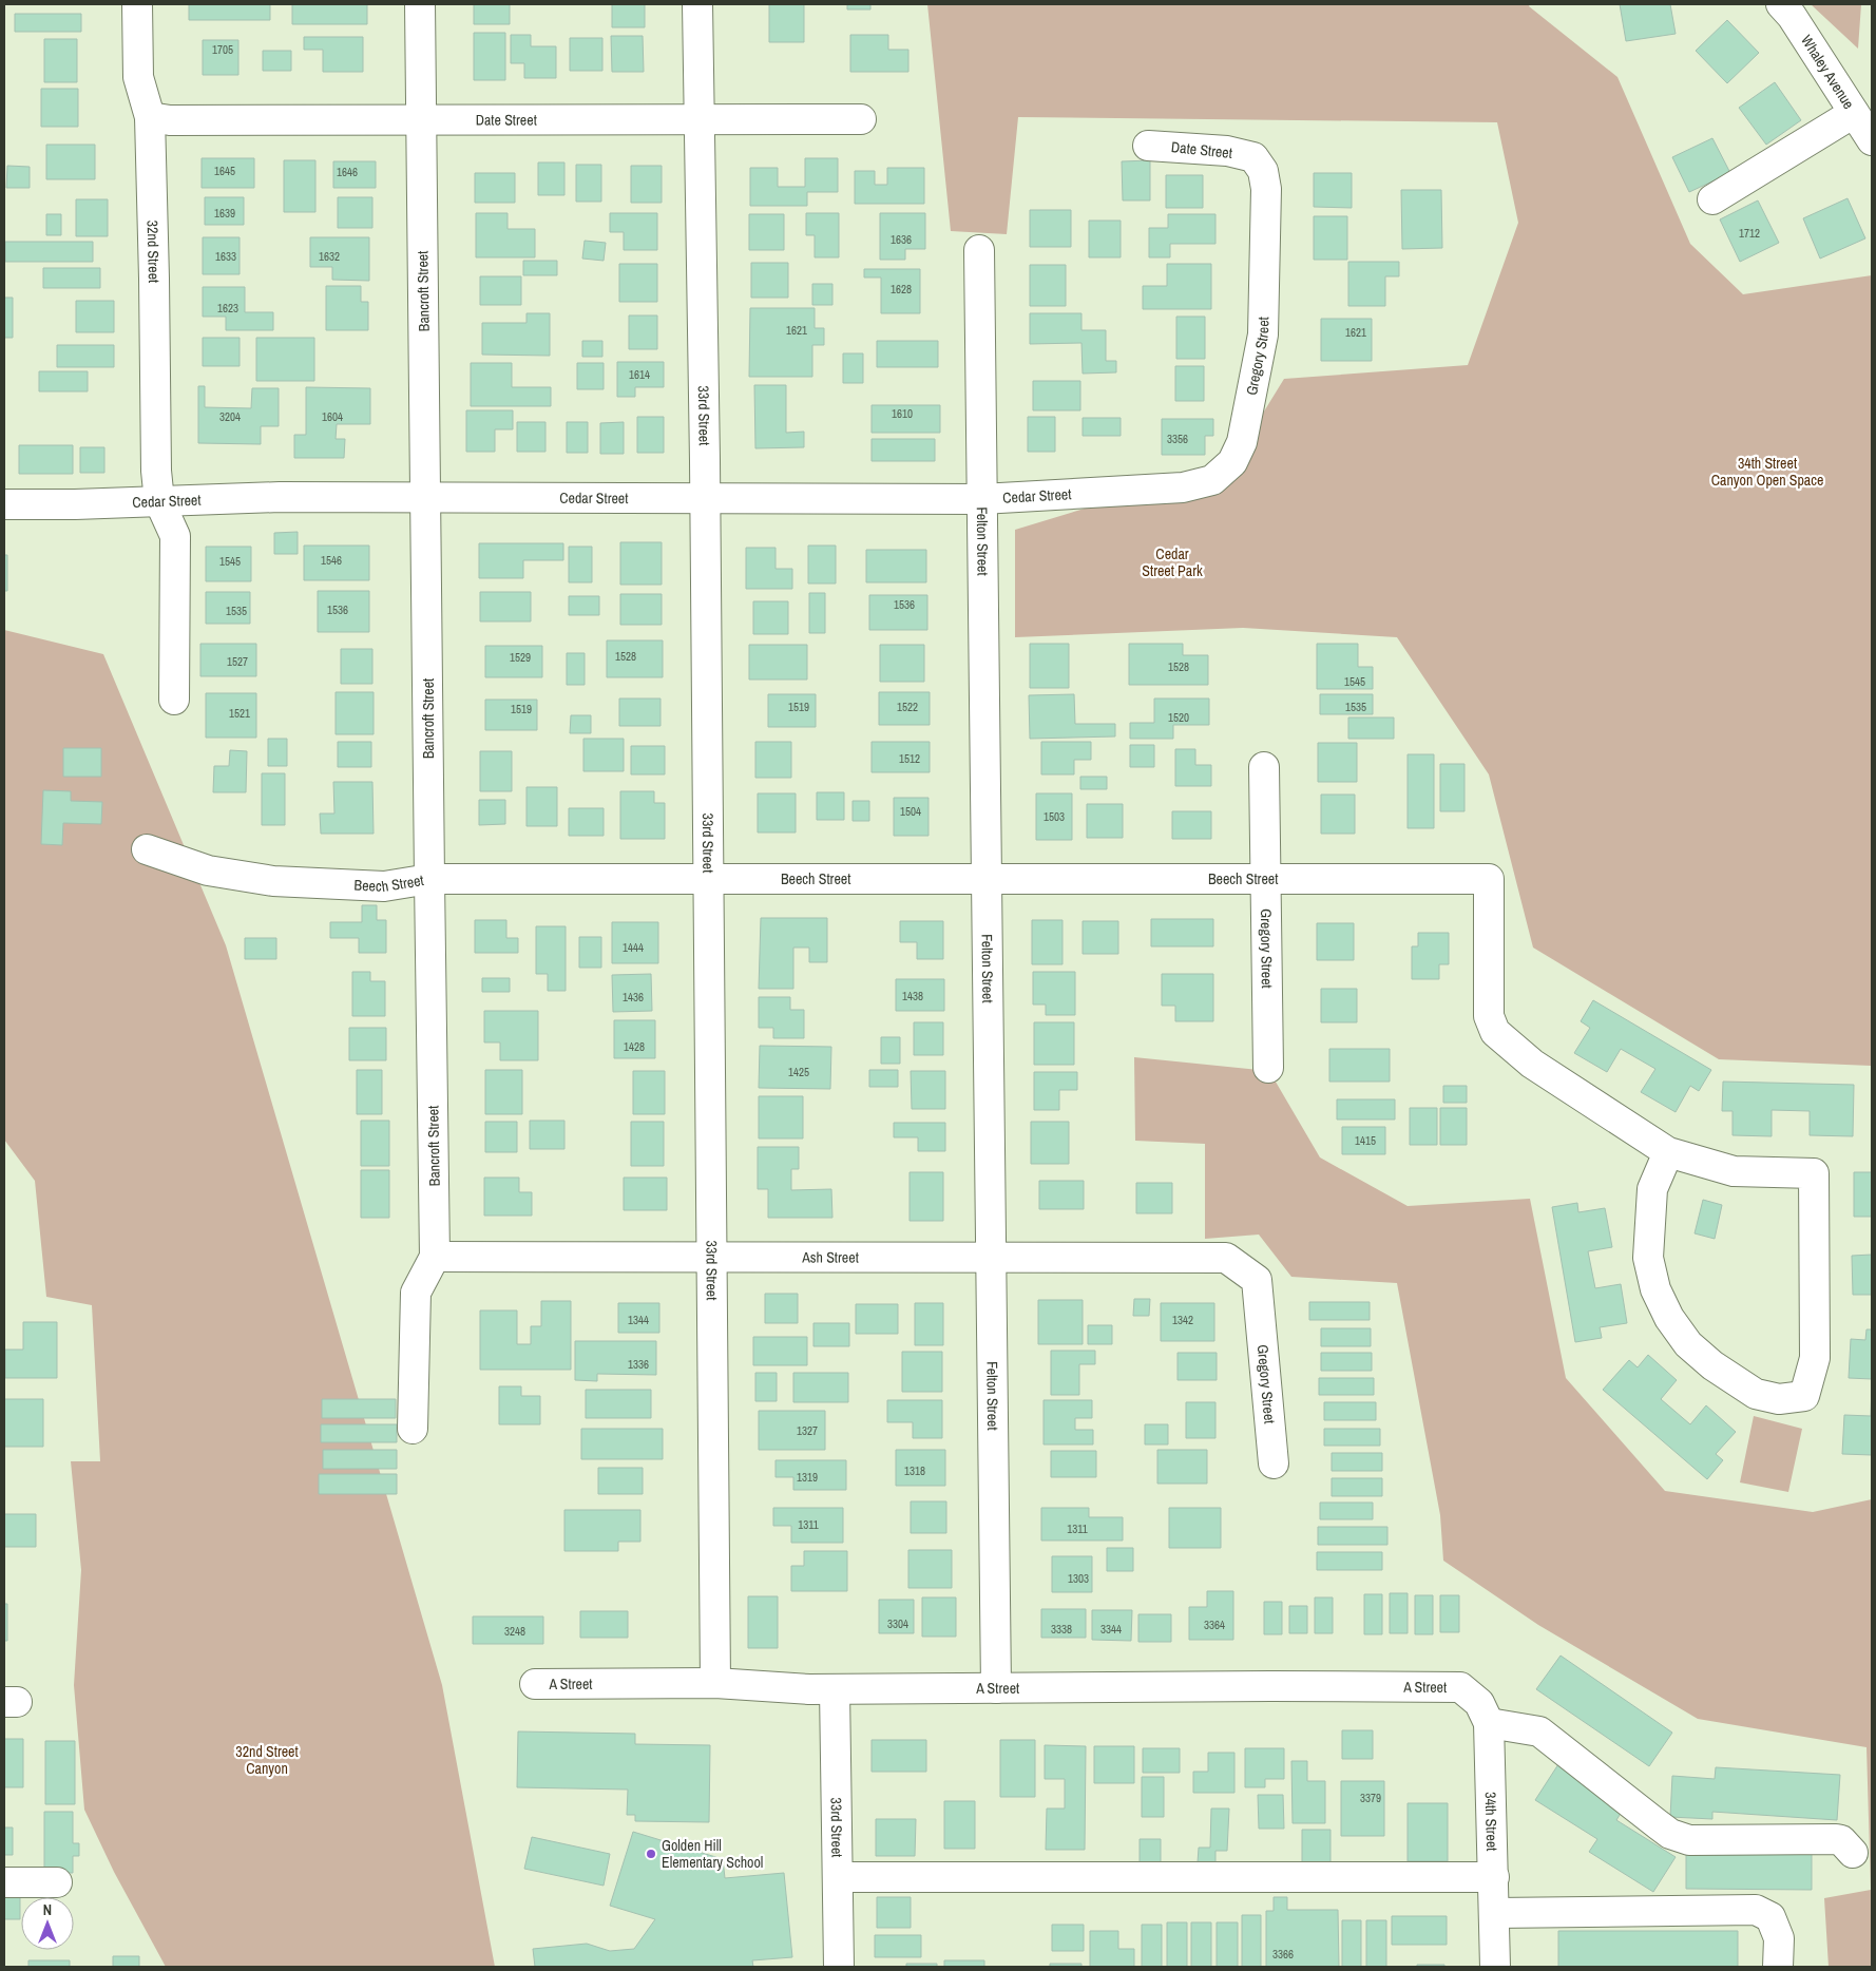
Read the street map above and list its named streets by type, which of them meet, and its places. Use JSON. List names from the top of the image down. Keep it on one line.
{"streets":{"street":["Whaley Avenue","Date Street","32nd Street","Bancroft Street","Gregory Street","33rd Street","Cedar Street","Felton Street","Beech Street","Ash Street","A Street","34th Street"]},"crossings":[["Date Street","32nd Street"],["Date Street","Bancroft Street"],["Date Street","Gregory Street"],["Date Street","33rd Street"],["32nd Street","Cedar Street"],["Bancroft Street","Cedar Street"],["Bancroft Street","Beech Street"],["Bancroft Street","Ash Street"],["Gregory Street","Cedar Street"],["Gregory Street","Beech Street"],["Gregory Street","Ash Street"],["33rd Street","Cedar Street"],["33rd Street","Beech Street"],["33rd Street","Ash Street"],["33rd Street","A Street"],["Cedar Street","Felton Street"],["Felton Street","Beech Street"],["Felton Street","Ash Street"],["Felton Street","A Street"],["A Street","34th Street"]],"parks":["34th Street Canyon Open Space","Cedar Street Park","32nd Street Canyon"],"places":["Golden Hill Elementary School"],"house_numbers":["1705","1645","1646","1639","1712","1636","1633","1632","1628","1623","1621","1621","1614","1610","3204","1604","3356","1546","1545","1536","1536","1535","1528","1529","1527","1528","1545","1519","1522","1535","1519","1521","1520","1512","1504","1503","1444","1438","1436","1428","1425","1415","1344","1342","1336","1327","1318","1319","1311","1311","1303","3304","3364","3338","3344","3248","3379","3366"],"north":"top"}
